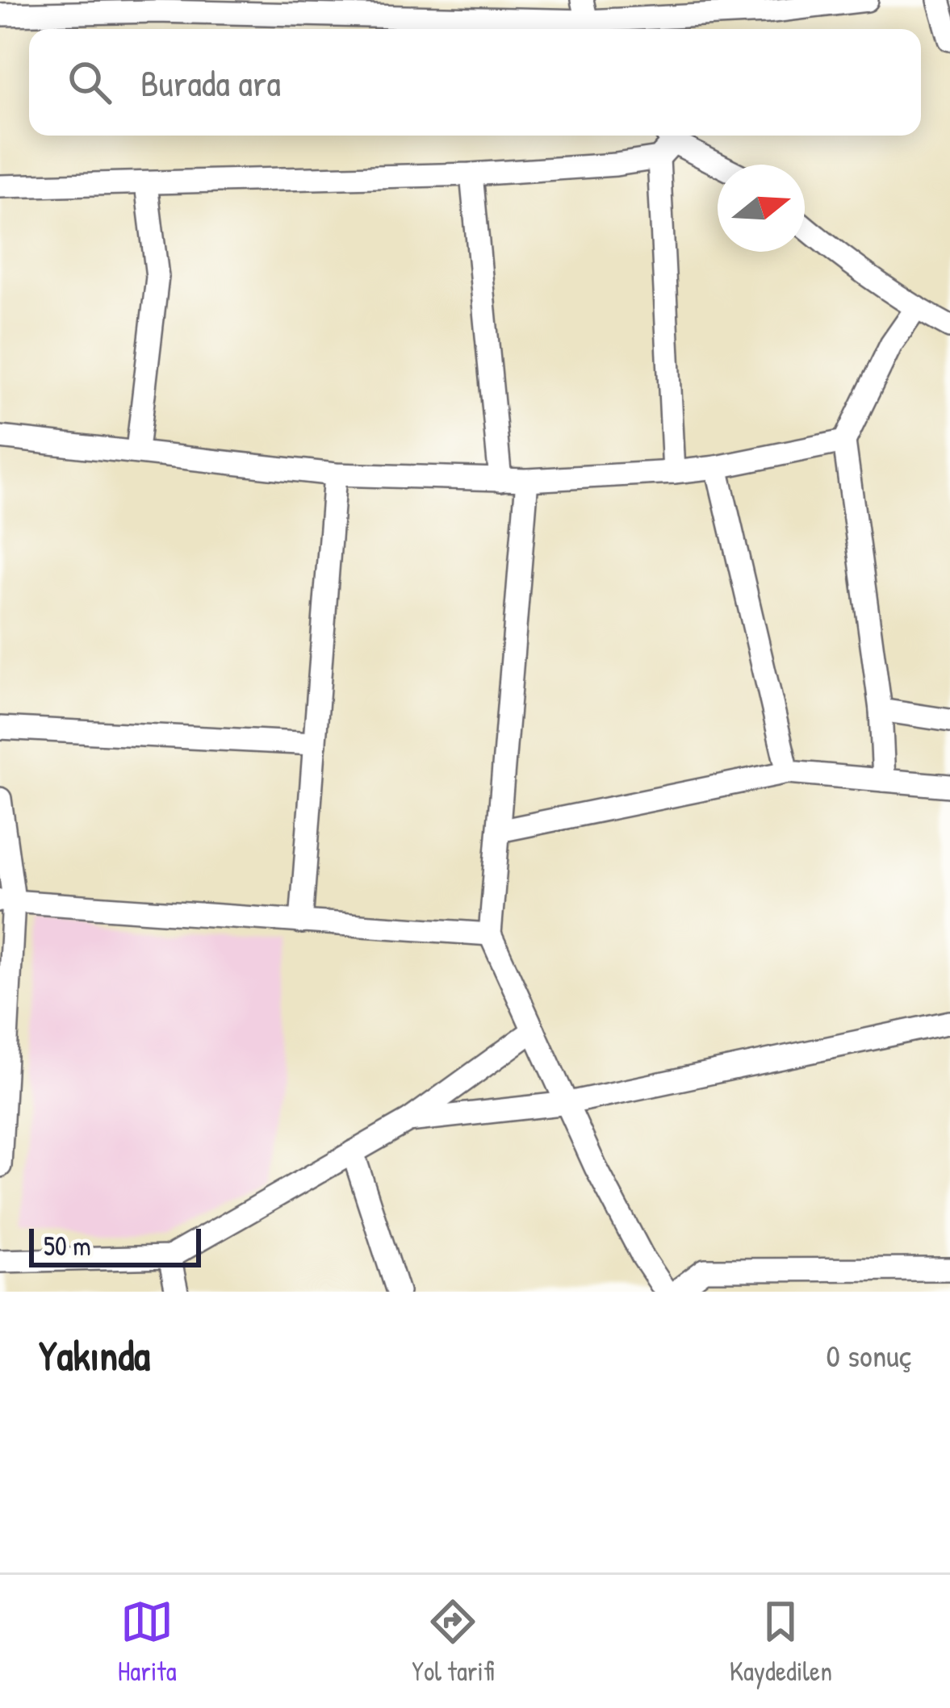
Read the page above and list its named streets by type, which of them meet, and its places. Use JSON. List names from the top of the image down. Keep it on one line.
{"scale_bar":"50 m","north":"right","page":{"search":"Burada ara","scale":"50 m","heading":["Yakında","0 sonuç"],"nav":["Harita","Yol tarifi","Kaydedilen"]}}
